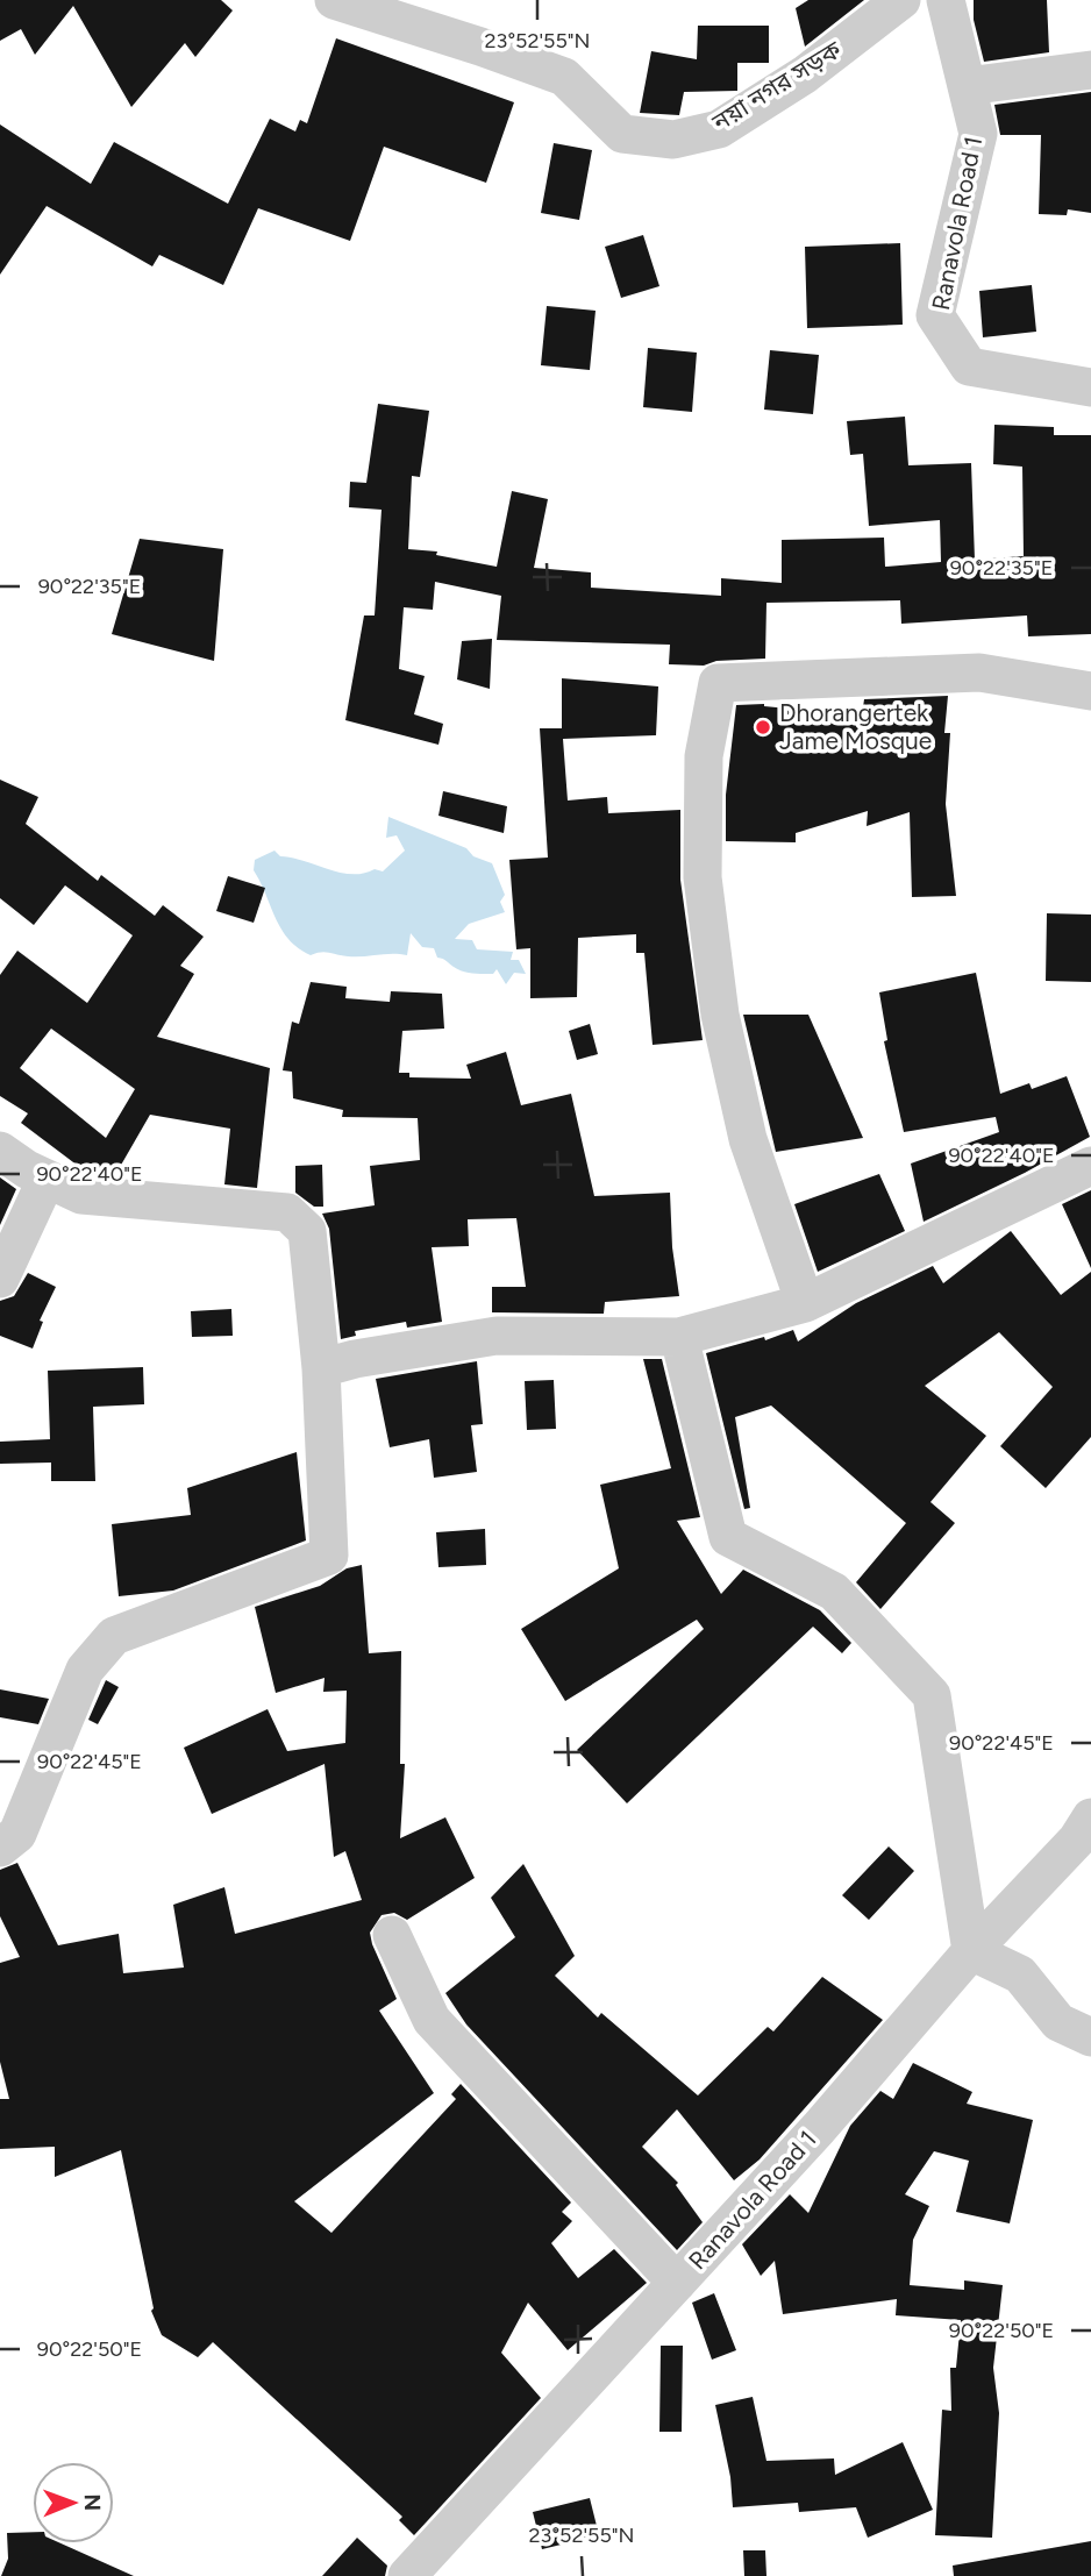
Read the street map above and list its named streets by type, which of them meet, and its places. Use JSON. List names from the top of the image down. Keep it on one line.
{"streets":{"street":["নয়া নগর সড়ক","Ranavola Road 1"]},"places":["Dhorangertek Jame Mosque"],"north":"right","coordinates":["23°52'55\"N","90°22'35\"E","90°22'40\"E","90°22'45\"E","90°22'50\"E"]}
